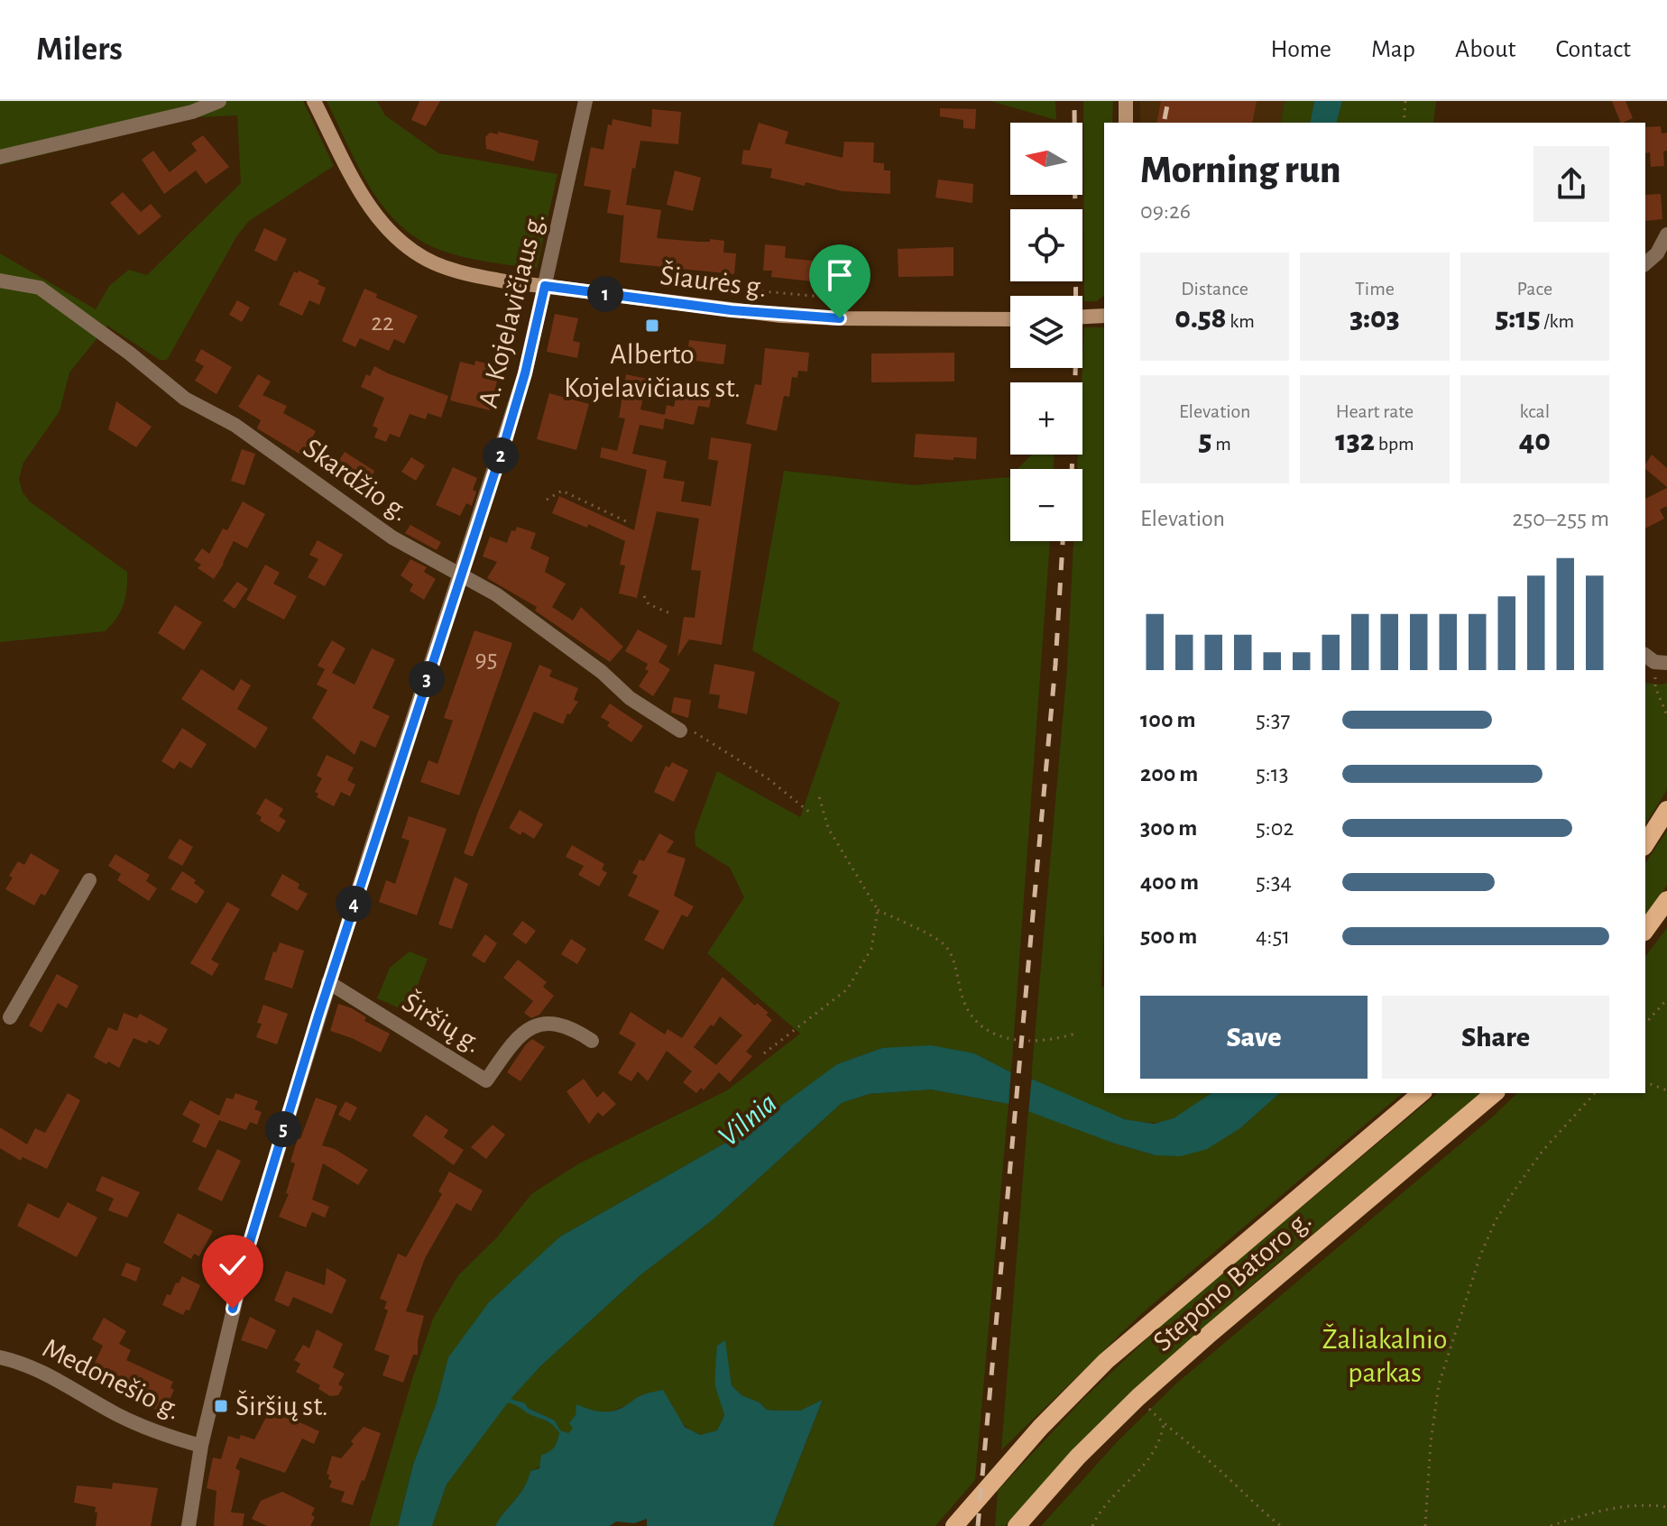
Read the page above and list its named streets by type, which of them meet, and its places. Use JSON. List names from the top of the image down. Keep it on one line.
{"streets":{"main road":["Šiaurės g.","Stepono Batoro g."],"street":["A. Kojelavičiaus g.","Skardžio g.","Širšių g.","Medonešio g."]},"crossings":[["Šiaurės g.","A. Kojelavičiaus g."],["A. Kojelavičiaus g.","Skardžio g."],["A. Kojelavičiaus g.","Širšių g."],["A. Kojelavičiaus g.","Medonešio g."]],"water":["Vilnia"],"parks":["Žaliakalnio parkas"],"places":{"transit":["Alberto Kojelavičiaus st.","Širšių st."]},"house_numbers":["22","95"],"north":"left","page":{"header":"Milers","nav":["Home","Map","About","Contact"],"map_buttons":["+","−"],"heading":["Morning run","09:26"],"stats":[["Distance","0.58 km"],["Time","3:03"],["Pace","5:15 /km"],["Elevation","5 m"],["Heart rate","132 bpm"],["kcal","40"]],"pins":["1","2","3","4","5"],"chart":["Elevation","250–255 m"],"list":[{"name":"100 m","note":"5:37"},{"name":"200 m","note":"5:13"},{"name":"300 m","note":"5:02"},{"name":"400 m","note":"5:34"},{"name":"500 m","note":"4:51"}],"buttons":["Save","Share"]}}
